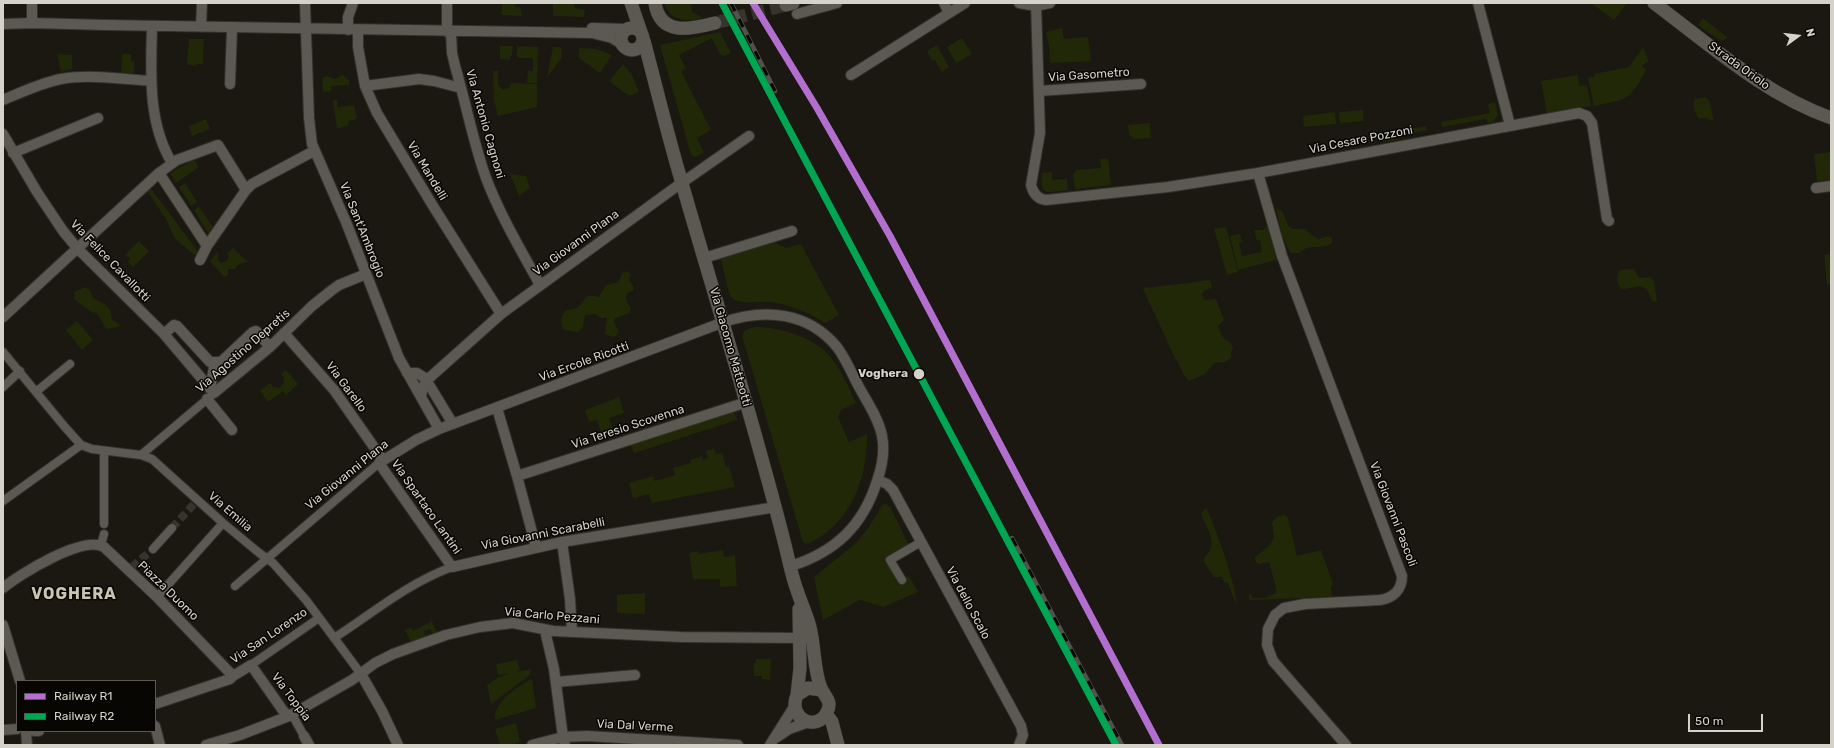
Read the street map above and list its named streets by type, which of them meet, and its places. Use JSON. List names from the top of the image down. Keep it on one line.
{"streets":{"street":["Strada Oriolo","Via Gasometro","Via Antonio Cagnoni","Via Cesare Pozzoni","Via Mandelli","Via Sant'Ambrogio","Via Giovanni Plana","Via Felice Cavallotti","Via Giacomo Matteotti","Via Agostino Depretis","Via Ercole Ricotti","Via Garello","Via Teresio Scovenna","Via Spartaco Lantini","Via Emilia","Via Giovanni Pascoli","Via Giovanni Scarabelli","Piazza Duomo","Via dello Scalo","Via Carlo Pezzani","Via San Lorenzo","Via Toppia","Via Dal Verme"]},"crossings":[["Via Gasometro","Via Cesare Pozzoni"],["Via Antonio Cagnoni","Via Giovanni Plana"],["Via Cesare Pozzoni","Via Giovanni Pascoli"],["Via Mandelli","Via Giovanni Plana"],["Via Sant'Ambrogio","Via Giovanni Plana"],["Via Sant'Ambrogio","Via Agostino Depretis"],["Via Giovanni Plana","Via Giacomo Matteotti"],["Via Giovanni Plana","Via Ercole Ricotti"],["Via Giovanni Plana","Via Garello"],["Via Giovanni Plana","Via Spartaco Lantini"],["Via Giovanni Plana","Via Emilia"],["Via Felice Cavallotti","Via Agostino Depretis"],["Via Giacomo Matteotti","Via Ercole Ricotti"],["Via Giacomo Matteotti","Via Teresio Scovenna"],["Via Giacomo Matteotti","Via Giovanni Scarabelli"],["Via Giacomo Matteotti","Via Carlo Pezzani"],["Via Agostino Depretis","Via Garello"],["Via Agostino Depretis","Via Emilia"],["Via Ercole Ricotti","Via dello Scalo"],["Via Garello","Via Spartaco Lantini"],["Via Spartaco Lantini","Via Giovanni Scarabelli"],["Via Emilia","Via Giovanni Scarabelli"],["Via Emilia","Via Carlo Pezzani"],["Via Emilia","Via San Lorenzo"],["Piazza Duomo","Via San Lorenzo"],["Via Carlo Pezzani","Via Toppia"],["Via San Lorenzo","Via Toppia"]],"districts":["VOGHERA"],"places":["Voghera"],"lines":["rail line R1","rail line R2"],"legend":["Railway R1","Railway R2"],"scale_bar":"50 m","north":"right"}
